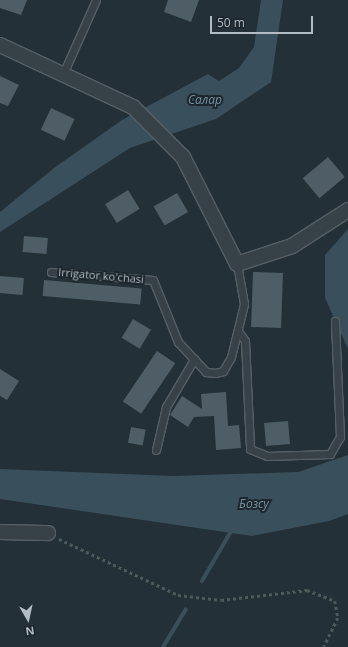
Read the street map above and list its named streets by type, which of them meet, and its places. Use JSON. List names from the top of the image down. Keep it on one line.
{"streets":{"street":["Irrigator ko'chasi"]},"water":["Салар","Бозсу"],"scale_bar":"50 m","north":"bottom"}
